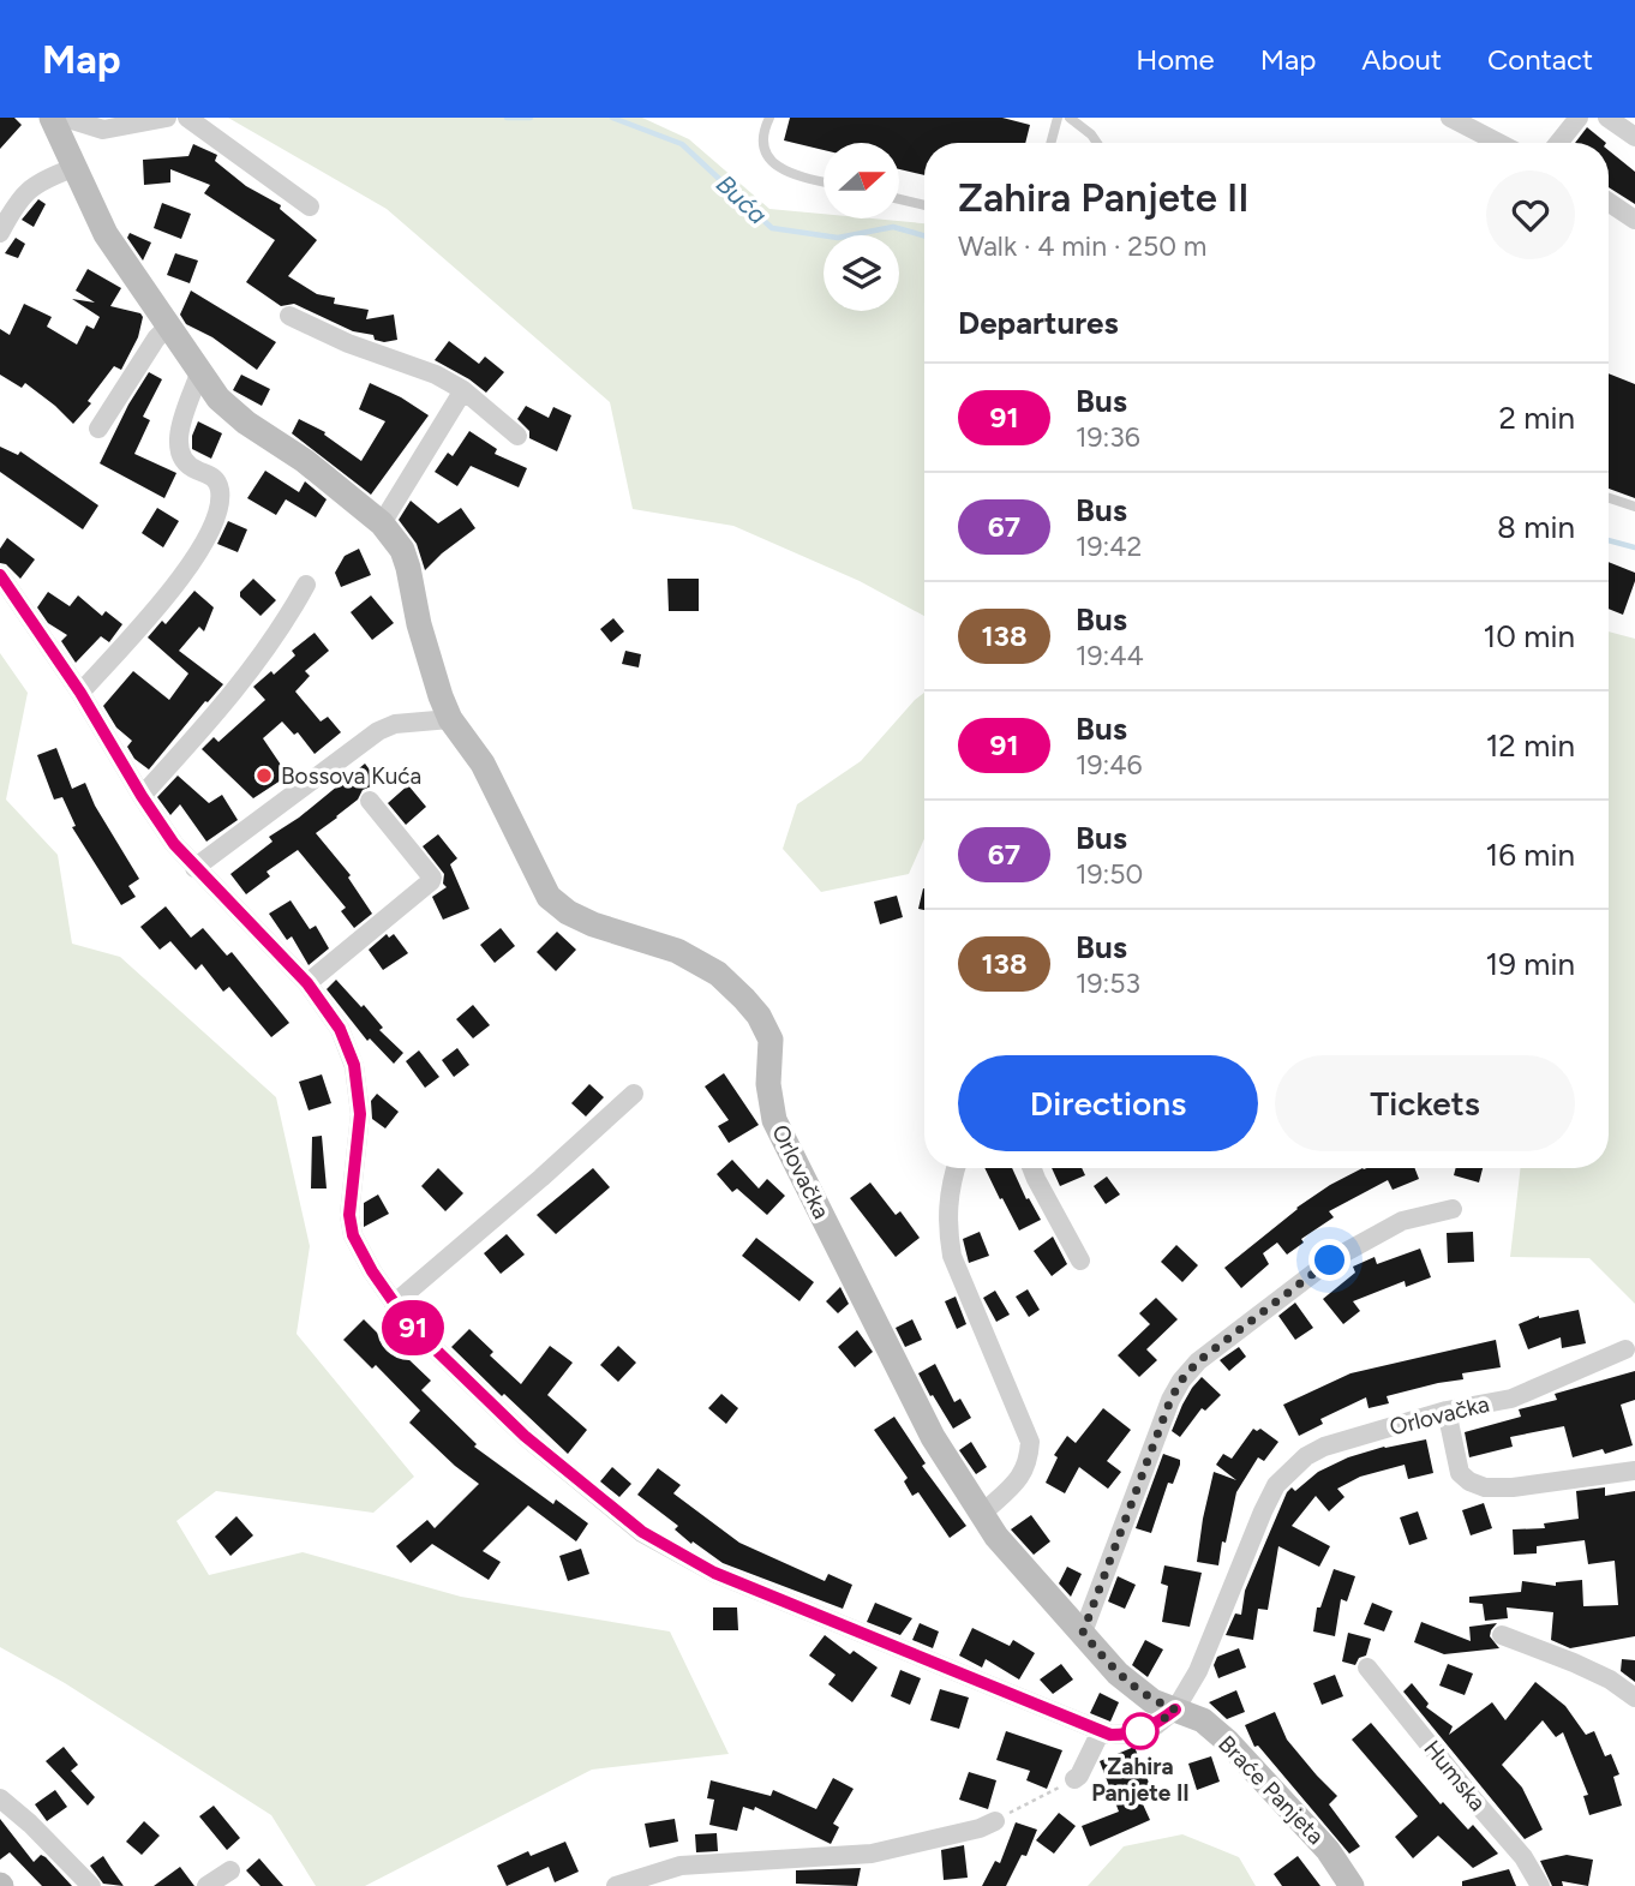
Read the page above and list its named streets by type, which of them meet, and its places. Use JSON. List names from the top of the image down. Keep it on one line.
{"streets":{"street":["Orlovačka","Humska","Braće Panjeta"]},"crossings":[["Orlovačka","Braće Panjeta"]],"water":["Buća"],"places":["Bossova Kuća","Zahira Panjete II"],"lines":["bus line 91"],"north":"right","page":{"header":"Map","nav":["Home","Map","About","Contact"],"on_map":"91","heading":[["Zahira Panjete II","Walk · 4 min · 250 m"],"Departures"],"list":[{"mark":"91","name":"Bus","note":"19:36","value":"2 min"},{"mark":"67","name":"Bus","note":"19:42","value":"8 min"},{"mark":"138","name":"Bus","note":"19:44","value":"10 min"},{"mark":"91","name":"Bus","note":"19:46","value":"12 min"},{"mark":"67","name":"Bus","note":"19:50","value":"16 min"},{"mark":"138","name":"Bus","note":"19:53","value":"19 min"}],"buttons":["Directions","Tickets"]}}
